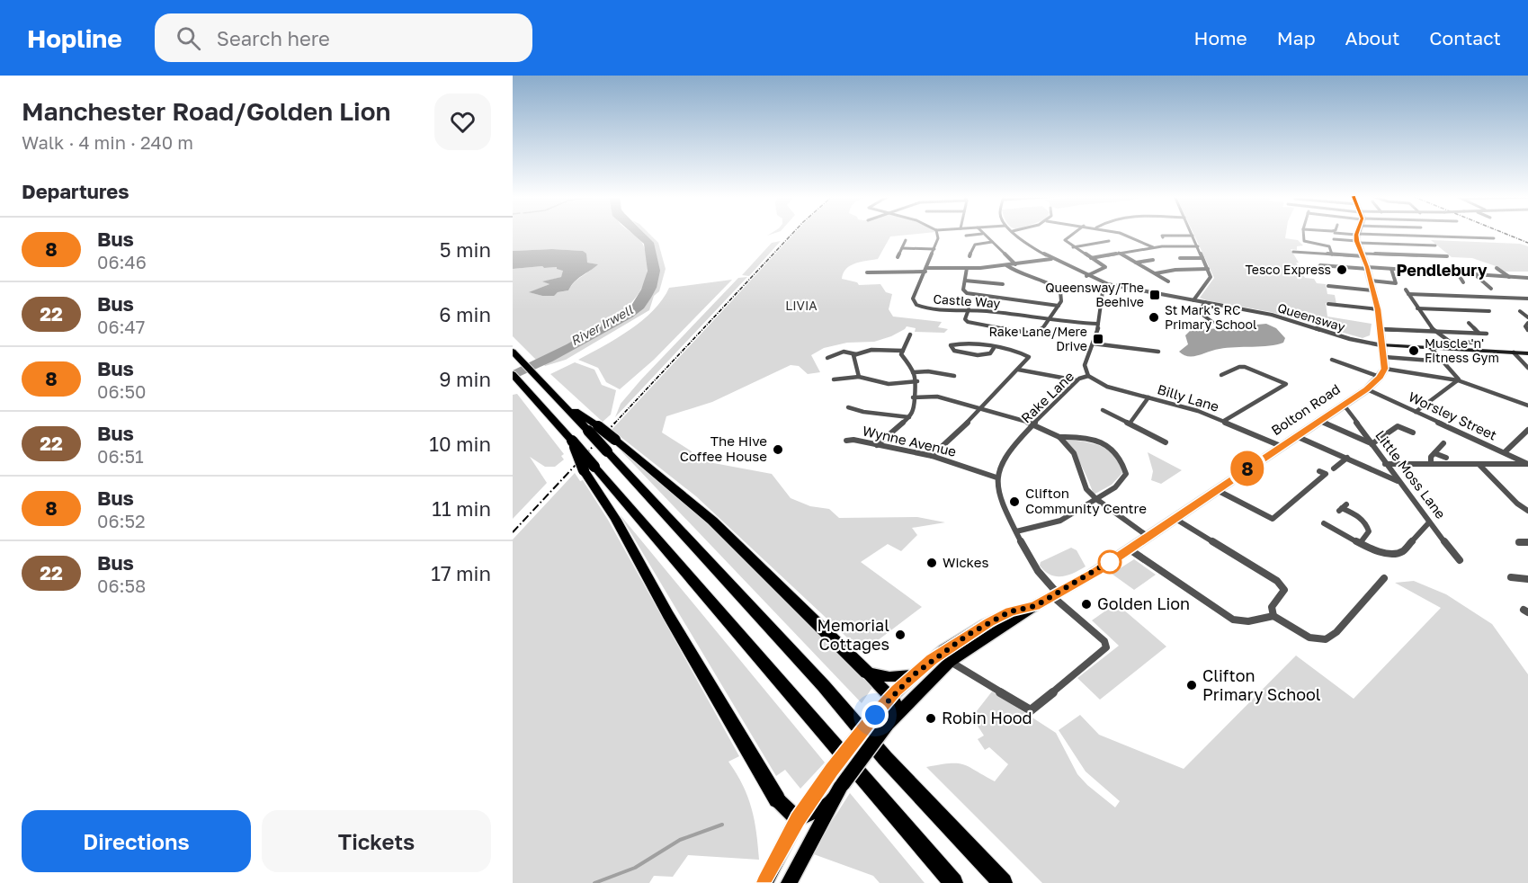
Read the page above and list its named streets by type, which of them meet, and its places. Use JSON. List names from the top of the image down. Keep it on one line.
{"streets":{"main road":["Bolton Road"],"street":["Castle Way","Queensway","Rake Lane","Billy Lane","Worsley Street","Wynne Avenue","Little Moss Lane"]},"crossings":[["Castle Way","Rake Lane"],["Queensway","Rake Lane"],["Rake Lane","Billy Lane"],["Rake Lane","Wynne Avenue"],["Billy Lane","Bolton Road"],["Bolton Road","Worsley Street"],["Bolton Road","Little Moss Lane"]],"districts":["Pendlebury"],"water":["River Irwell"],"parks":["LIVIA"],"places":{"other":["Tesco Express","St Mark's RC Primary School","Muscle 'n' Fitness Gym","The Hive Coffee House","Clifton Community Centre","Wickes","Golden Lion","Memorial Cottages","Clifton Primary School","Robin Hood"],"transit":["Queensway/The Beehive","Rake Lane/Mere Drive"]},"lines":["bus line 8"],"page":{"header":"Hopline","search":"Search here","nav":["Home","Map","About","Contact"],"heading":[["Manchester Road/Golden Lion","Walk · 4 min · 240 m"],"Departures"],"on_map":"8","list":[{"mark":"8","name":"Bus","note":"06:46","value":"5 min"},{"mark":"22","name":"Bus","note":"06:47","value":"6 min"},{"mark":"8","name":"Bus","note":"06:50","value":"9 min"},{"mark":"22","name":"Bus","note":"06:51","value":"10 min"},{"mark":"8","name":"Bus","note":"06:52","value":"11 min"},{"mark":"22","name":"Bus","note":"06:58","value":"17 min"}],"buttons":["Directions","Tickets"]}}
